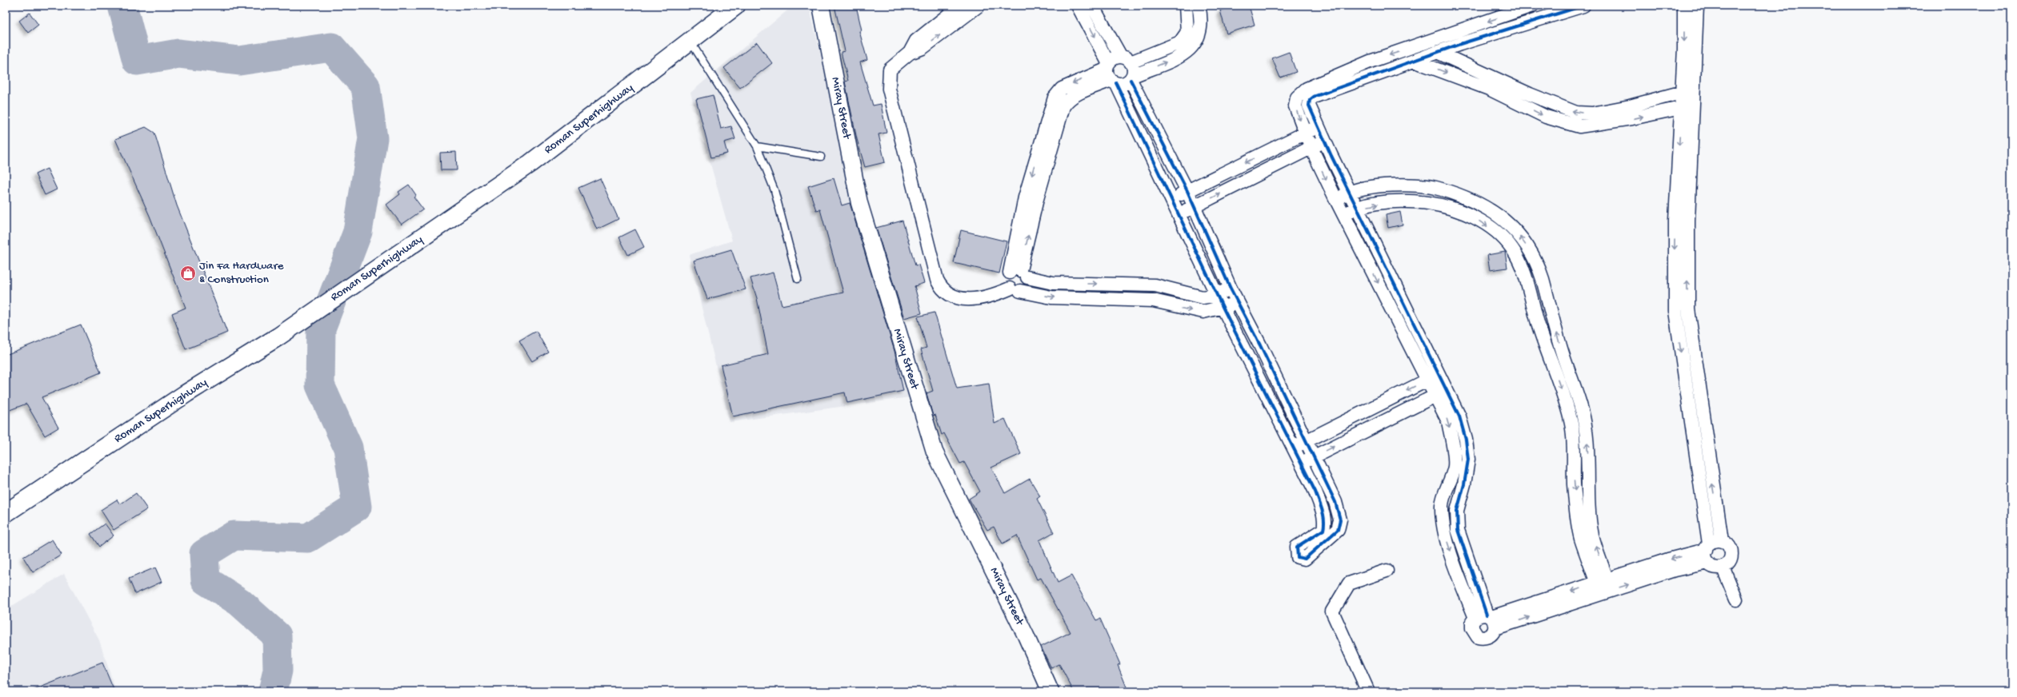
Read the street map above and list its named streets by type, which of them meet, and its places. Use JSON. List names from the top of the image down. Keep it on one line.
{"streets":{"main road":["Roman Superhighway"],"street":["Miray Street"]},"places":{"shop":["Jin Fa Hardware & Construction"]}}
